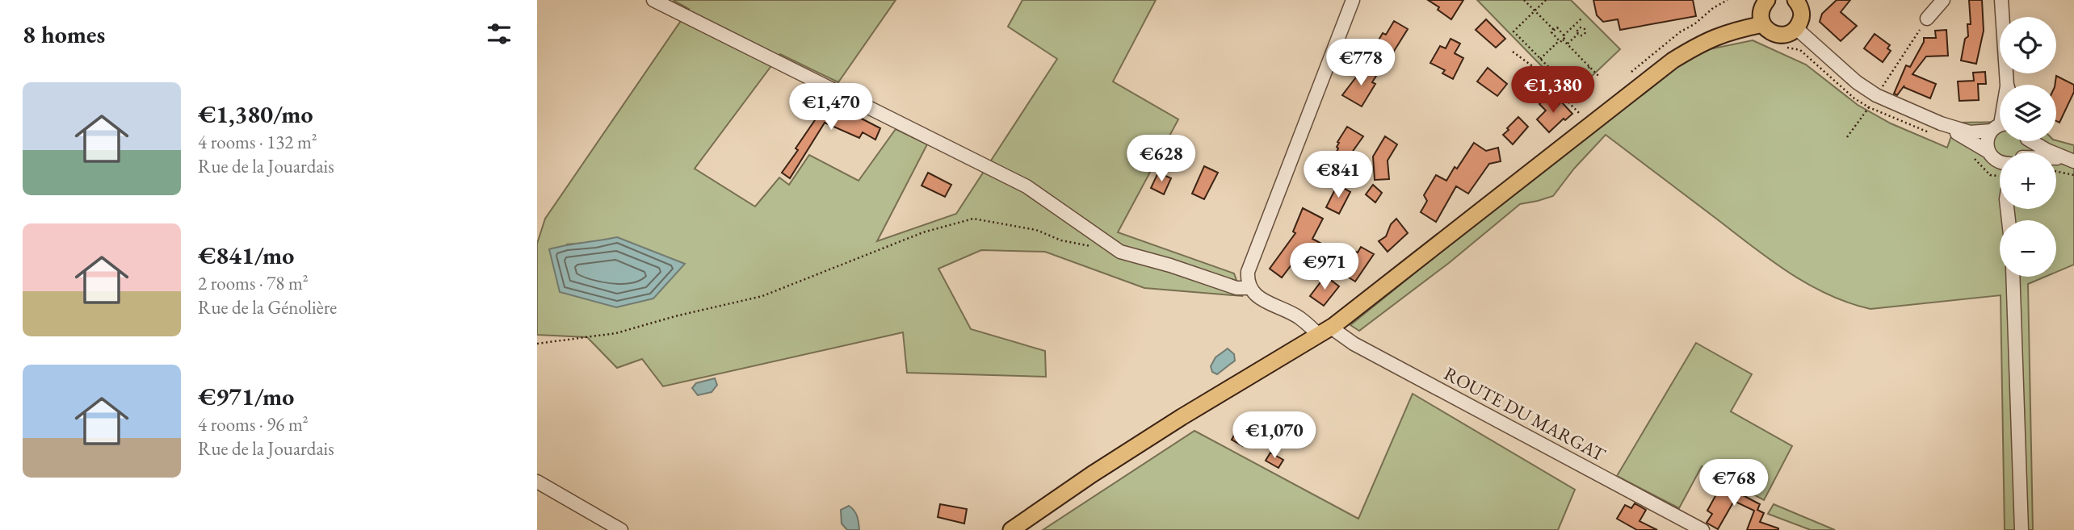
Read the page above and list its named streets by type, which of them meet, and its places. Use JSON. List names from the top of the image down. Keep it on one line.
{"streets":{"street":["ROUTE DU MARGAT"]},"page":{"heading":"8 homes","map_buttons":["+","−"],"price":["€778","€1,380","€1,470","€628","€841","€971","€1,070","€768"],"list":[{"name":"€1,380/mo","note":"4 rooms · 132 m² · Rue de la Jouardais"},{"name":"€841/mo","note":"2 rooms · 78 m² · Rue de la Génolière"},{"name":"€971/mo","note":"4 rooms · 96 m² · Rue de la Jouardais"}]}}
